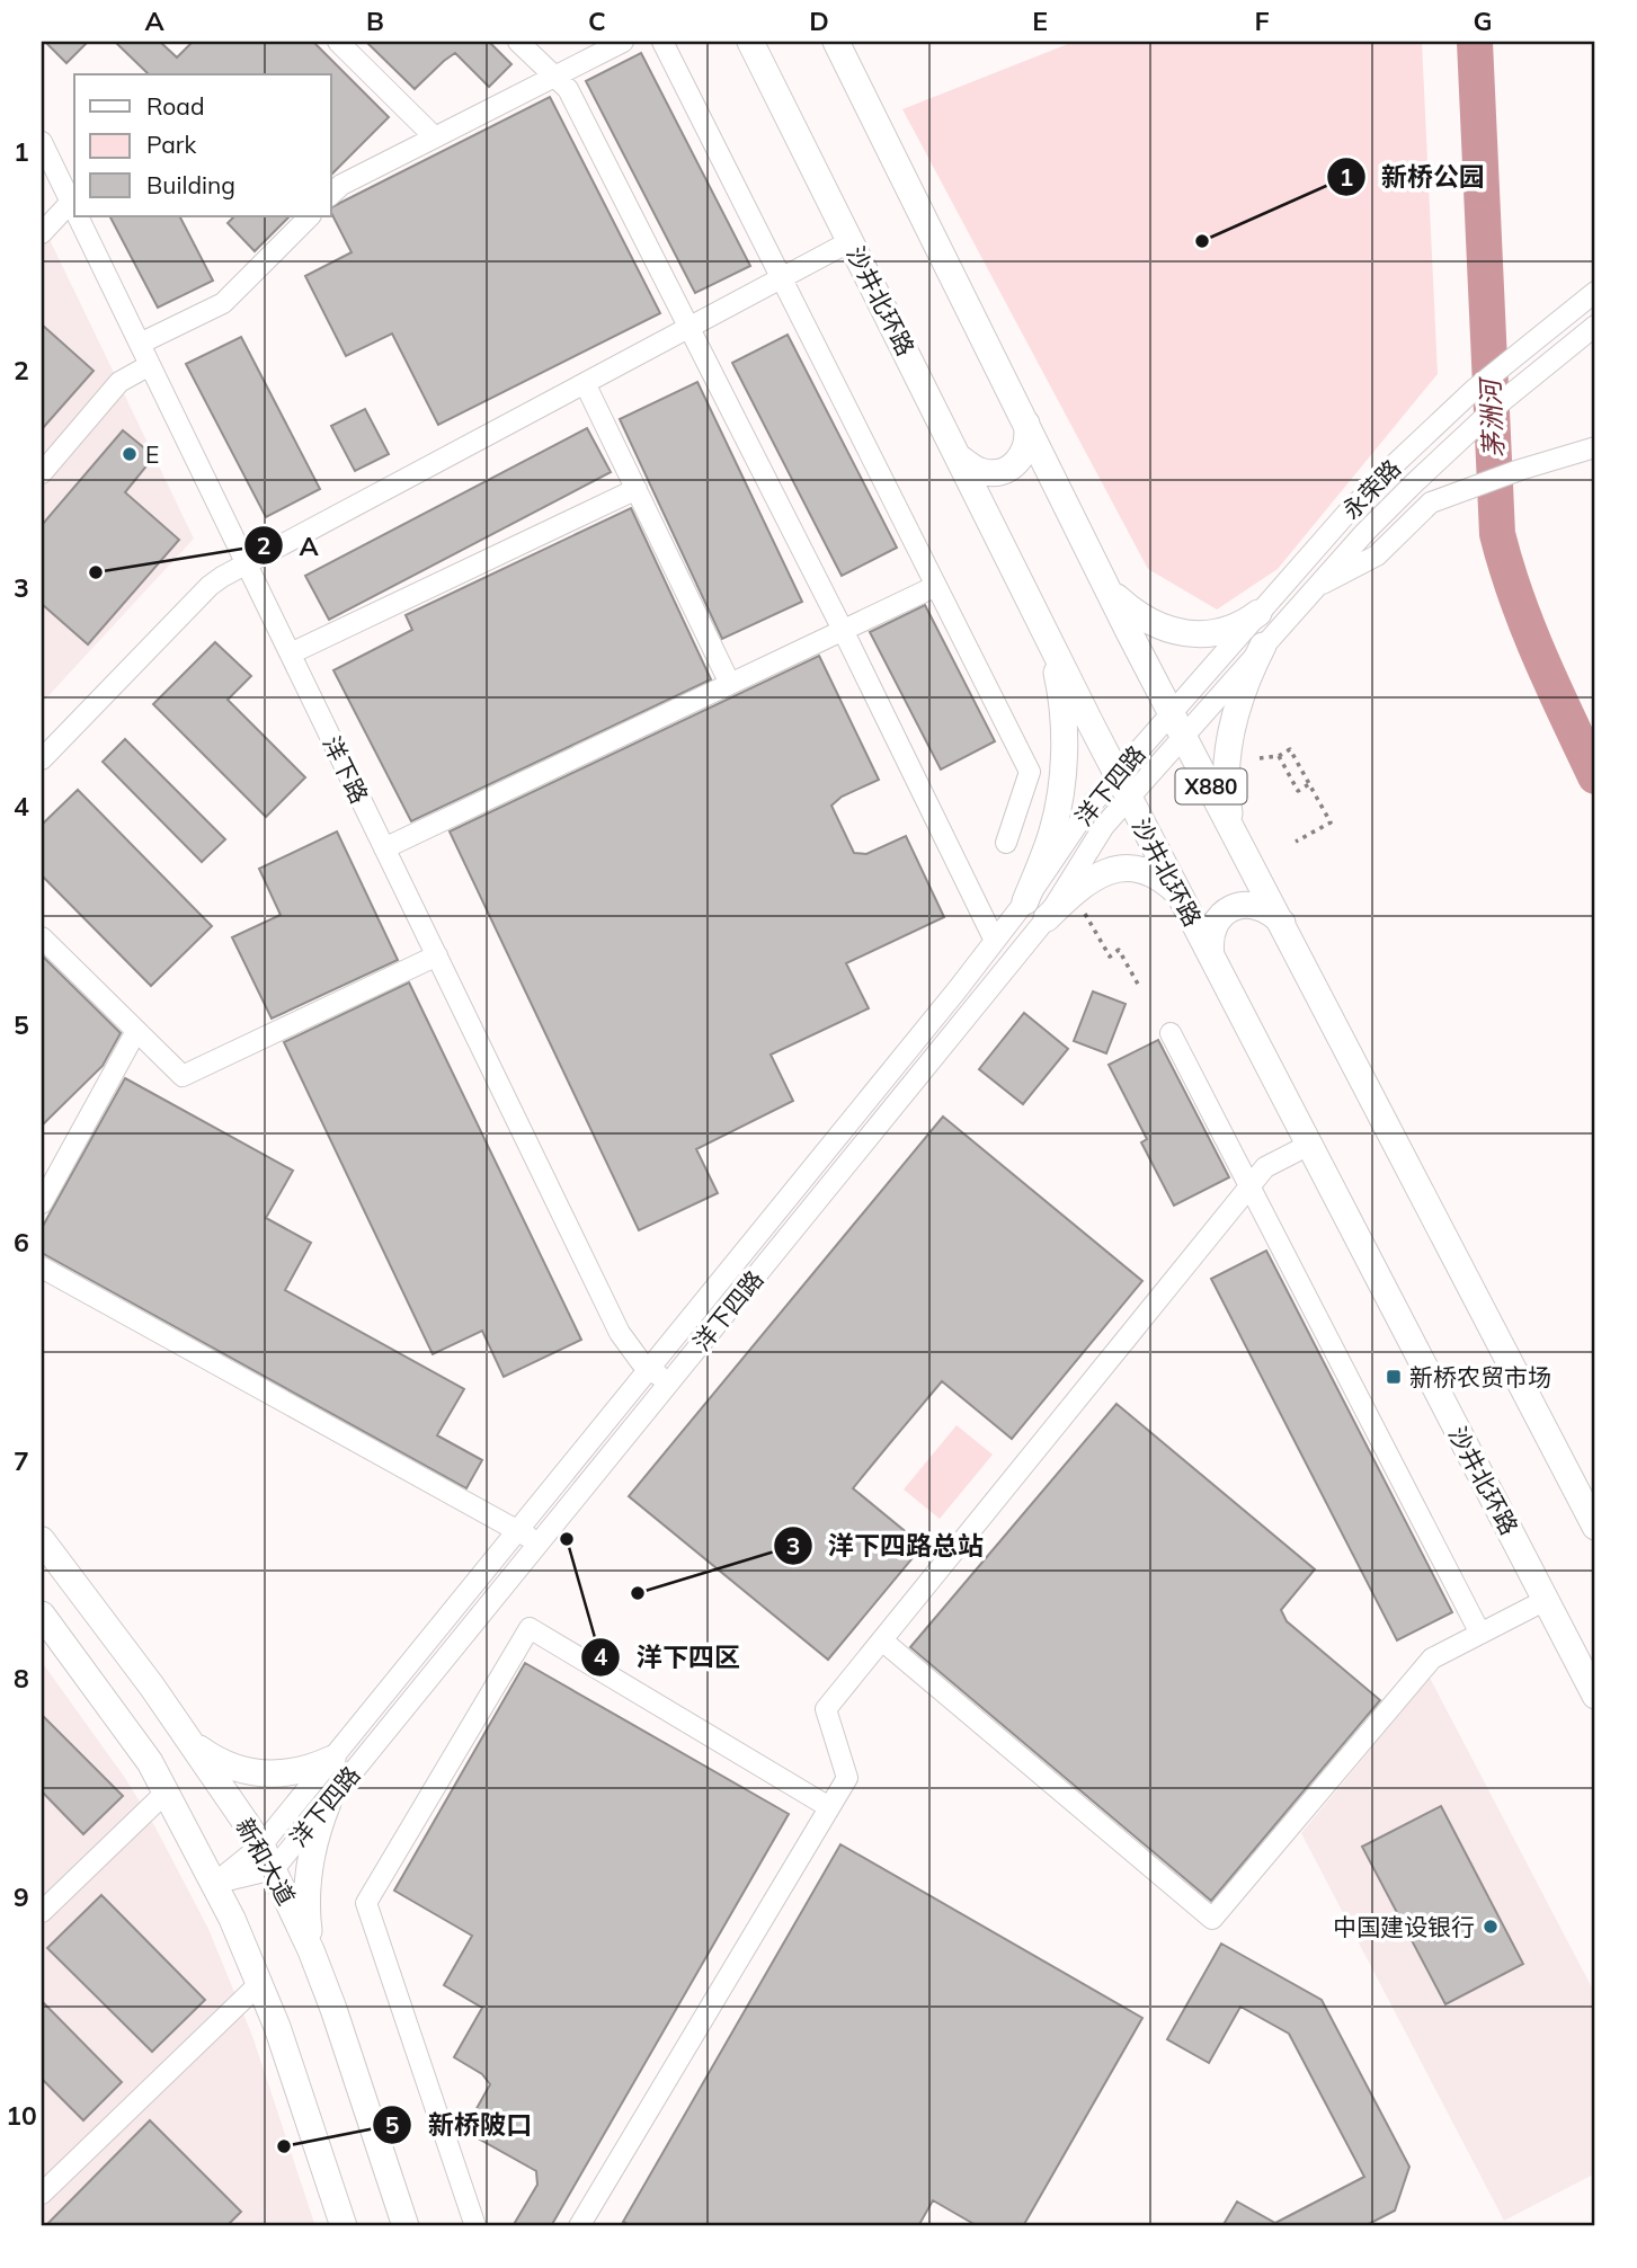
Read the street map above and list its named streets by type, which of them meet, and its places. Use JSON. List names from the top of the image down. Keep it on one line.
{"streets":{"main road":["沙井北环路","X880","新和大道"],"street":["永荣路","洋下路","洋下四路"]},"crossings":[["沙井北环路","洋下四路"],["永荣路","洋下四路"],["永荣路","X880"],["洋下路","洋下四路"],["洋下四路","X880"],["洋下四路","新和大道"]],"water":["茅洲河"],"places":{"other":["新桥公园","E","A","洋下四区","洋下四路总站","中国建设银行","新桥陂口"],"transit":["新桥农贸市场"]},"legend":["Road","Park","Building"],"grid":{"columns":["A","B","C","D","E","F","G"],"rows":["1","2","3","4","5","6","7","8","9","10"]}}
